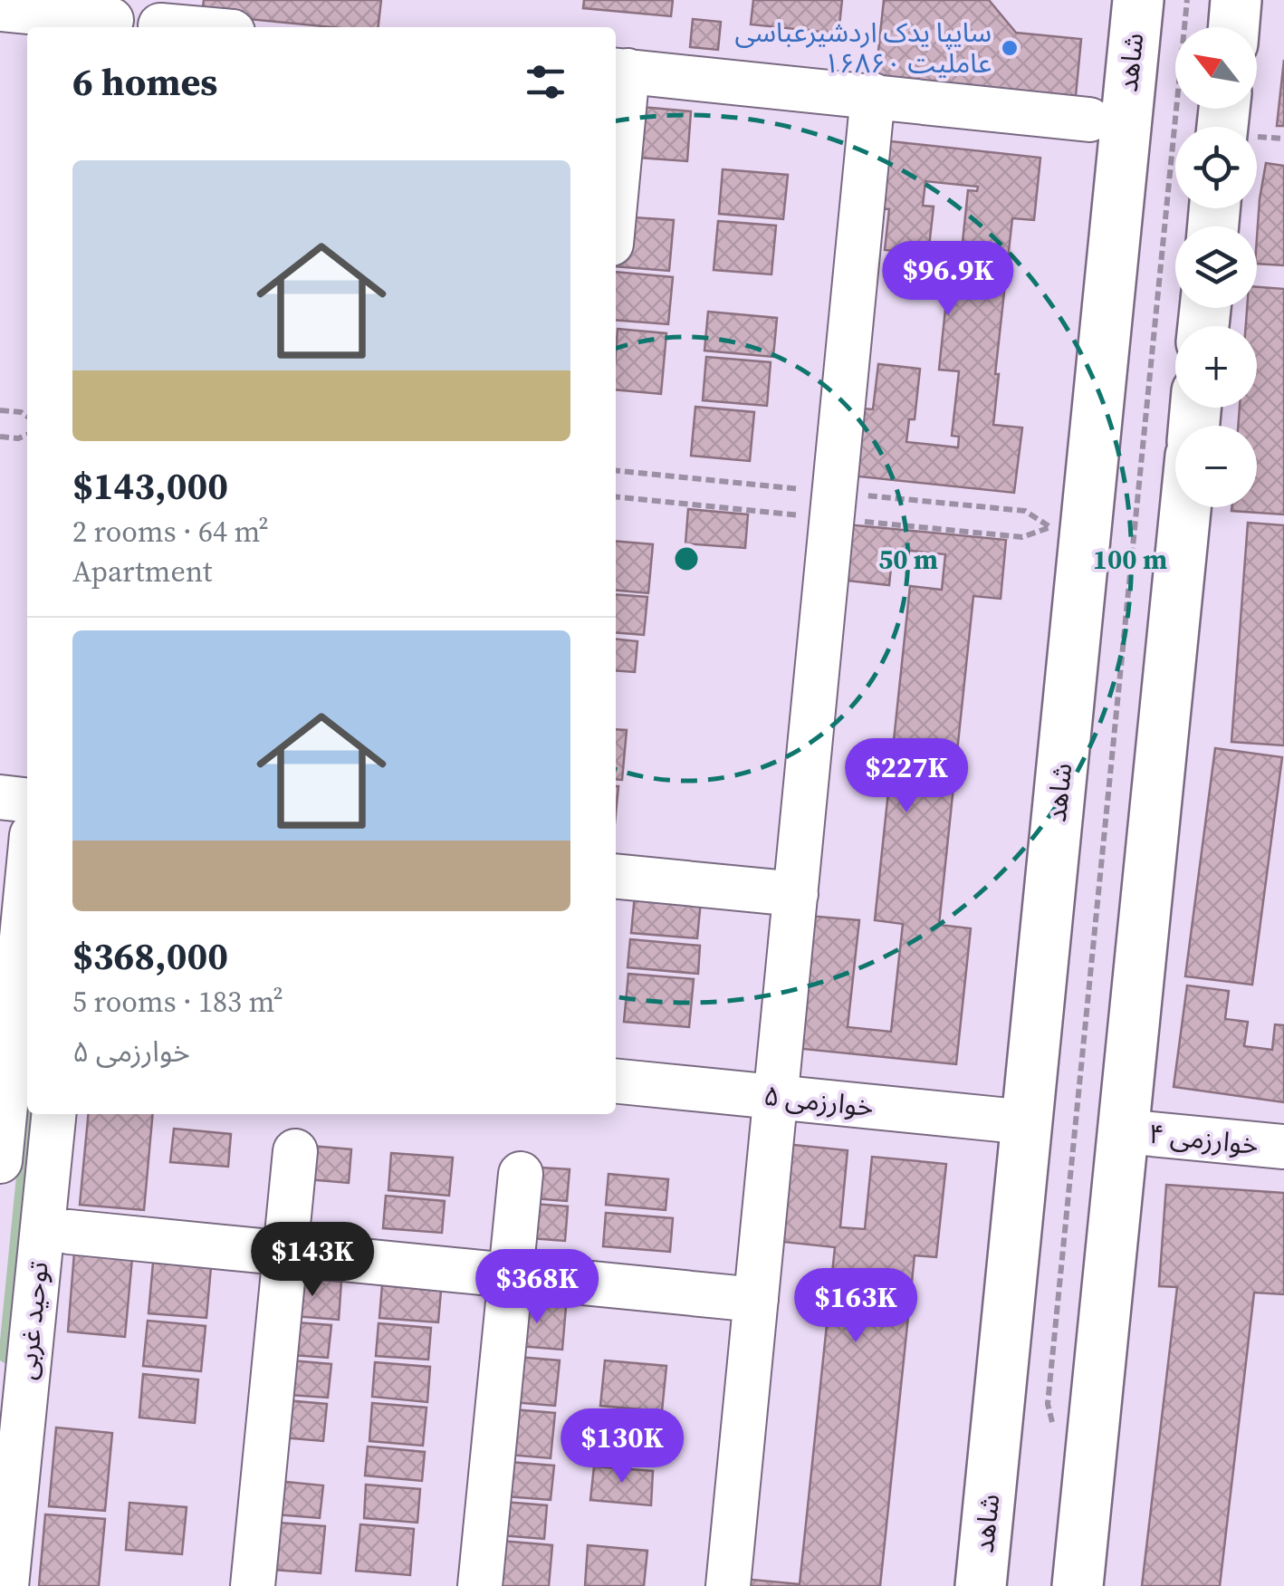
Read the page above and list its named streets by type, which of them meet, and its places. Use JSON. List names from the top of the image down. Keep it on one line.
{"streets":{"main road":["شاهد"],"street":["خوارزمی ۵","خوارزمی ۴","توحید غربی"]},"crossings":[["شاهد","خوارزمی ۵"]],"places":["سایپا یدک اردشیرعباسی عاملیت ۱۶۸۶۰"],"north":"top left","page":{"map_buttons":["+","−"],"heading":"6 homes","list":[{"name":"$143,000","note":"2 rooms · 64 m² · Apartment"},{"name":"$368,000","note":"5 rooms · 183 m² · خوارزمی ۵"}],"price":["$96.9K","$227K","$143K","$368K","$163K","$130K"]},"rings":["50 m","100 m"]}
